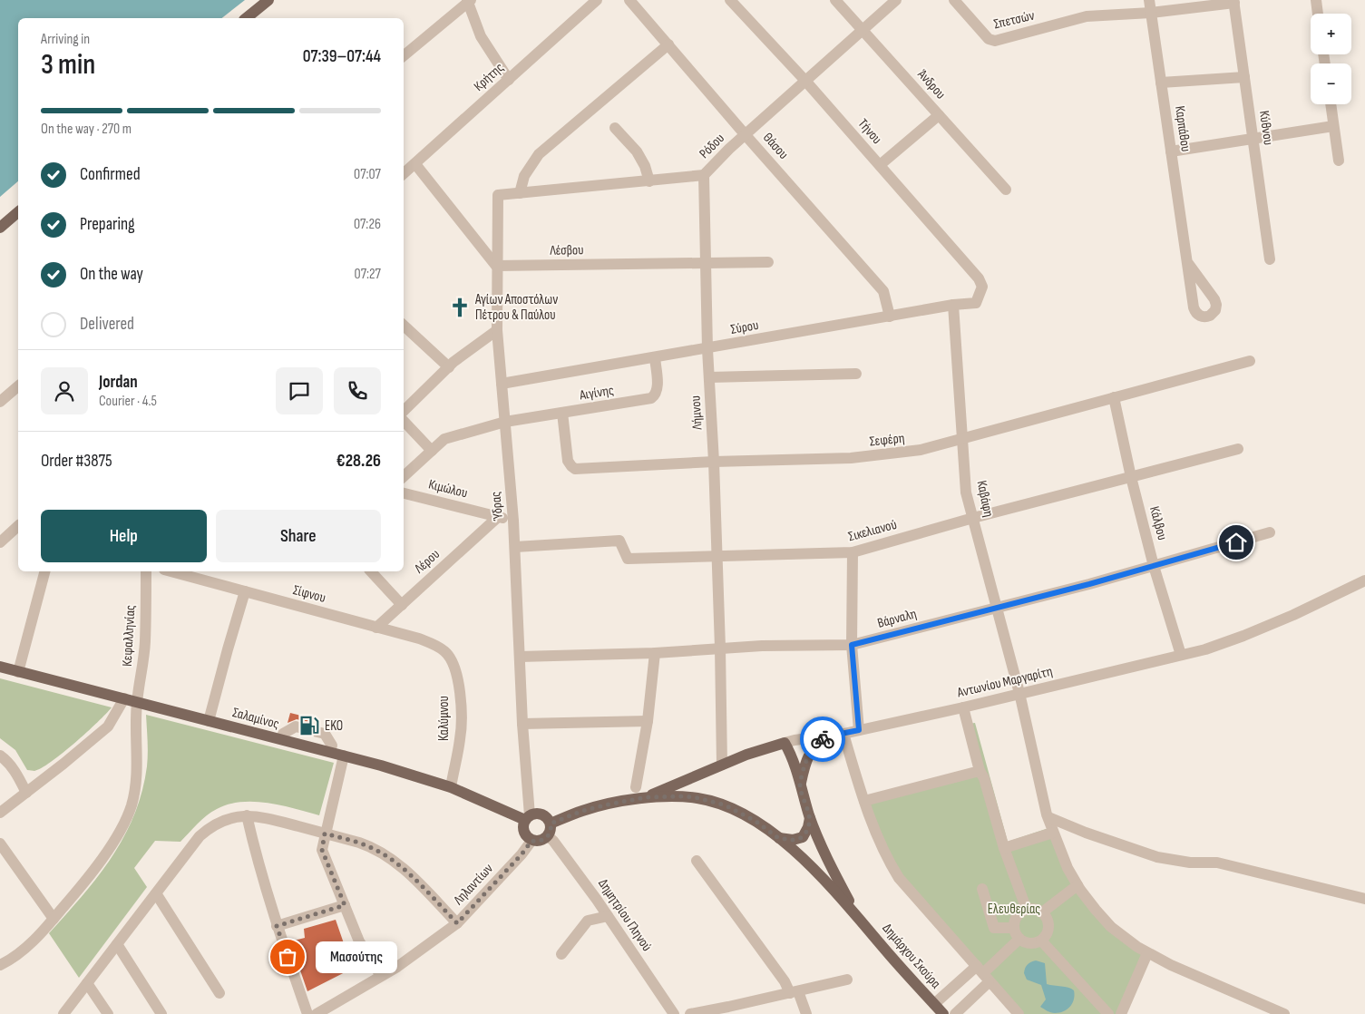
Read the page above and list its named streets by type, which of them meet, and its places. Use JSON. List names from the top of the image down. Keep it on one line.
{"streets":{"main road":["Αντωνίου Μαργαρίτη","Σαλαμίνος","Δημάρχου Σκούρα"],"street":["Σπετσών","Κρήτης","Άνδρου","Κύθνου","Καρπάθου","Τήνου","Ρόδου","Θάσου","Λέσβου","Σύρου","Αιγίνης","Λήμνου","Σεφέρη","Κιμώλου","Καβάφη","Ύδρας","Κάλβου","Σικελιανού","Λέρου","Σίφνου","Βάρναλη","Κεφαλληνίας","Καλύμνου","Ληλαντίων","Δημητρίου Γληνού"]},"crossings":[["Σπετσών","Καρπάθου"],["Άνδρου","Ρόδου"],["Τήνου","Ρόδου"],["Τήνου","Σύρου"],["Ρόδου","Θάσου"],["Ρόδου","Λήμνου"],["Ρόδου","Ύδρας"],["Θάσου","Σύρου"],["Λέσβου","Λήμνου"],["Λέσβου","Ύδρας"],["Σύρου","Αιγίνης"],["Σύρου","Λήμνου"],["Σύρου","Καβάφη"],["Σύρου","Ύδρας"],["Αιγίνης","Σεφέρη"],["Αιγίνης","Ύδρας"],["Λήμνου","Σεφέρη"],["Λήμνου","Σικελιανού"],["Λήμνου","Βάρναλη"],["Λήμνου","Αντωνίου Μαργαρίτη"],["Σεφέρη","Καβάφη"],["Σεφέρη","Κάλβου"],["Κιμώλου","Ύδρας"],["Κιμώλου","Λέρου"],["Καβάφη","Σικελιανού"],["Καβάφη","Βάρναλη"],["Καβάφη","Αντωνίου Μαργαρίτη"],["Ύδρας","Σικελιανού"],["Ύδρας","Βάρναλη"],["Ύδρας","Σαλαμίνος"],["Ύδρας","Ληλαντίων"],["Ύδρας","Δημητρίου Γληνού"],["Κάλβου","Σικελιανού"],["Κάλβου","Βάρναλη"],["Κάλβου","Αντωνίου Μαργαρίτη"],["Λέρου","Σίφνου"],["Σίφνου","Καλύμνου"],["Κεφαλληνίας","Σαλαμίνος"],["Σαλαμίνος","Καλύμνου"],["Σαλαμίνος","Ληλαντίων"],["Σαλαμίνος","Δημητρίου Γληνού"],["Ληλαντίων","Δημητρίου Γληνού"]],"parks":["Ελευθερίας"],"places":{"church":["Αγίων Αποστόλων Πέτρου & Παύλου"],"fuel station":["EKO"],"other":["Μασούτης"]},"page":{"map_buttons":["+","−"],"heading":["3 min","Arriving in","07:39–07:44"],"panel":["Jordan","Courier · 4.5","Order #3875","€28.26"],"bar":"On the way · 270 m","list":[["Confirmed","07:07"],["Preparing","07:26"],["On the way","07:27"],"Delivered"],"buttons":["Help","Share"],"bubble":"Μασούτης"}}
